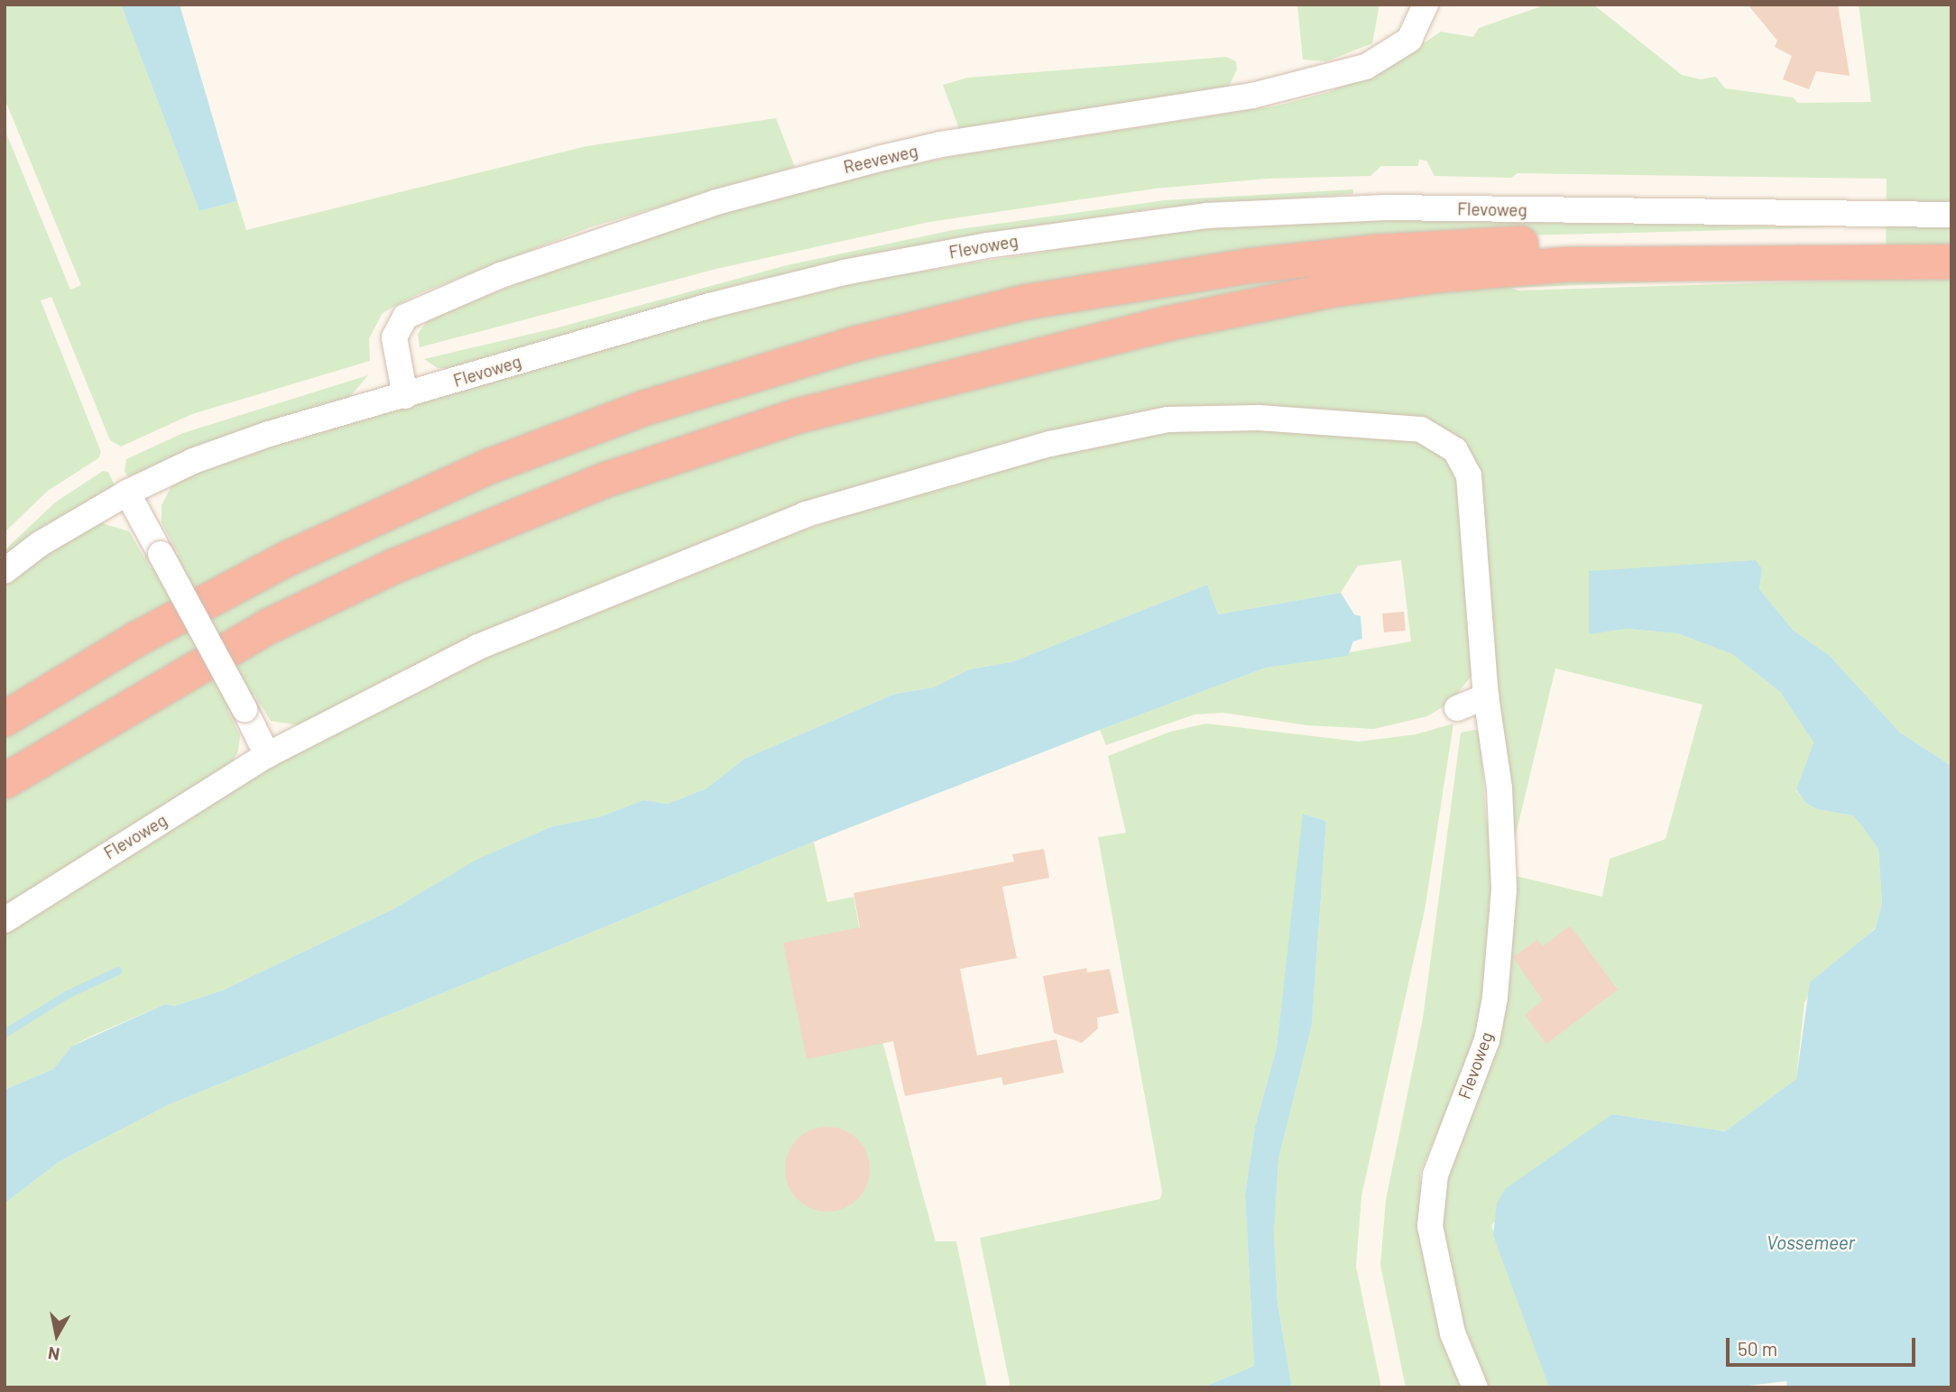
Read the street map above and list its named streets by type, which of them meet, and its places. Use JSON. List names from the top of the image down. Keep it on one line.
{"streets":{"highway":["Flevoweg"],"street":["Reeveweg"]},"crossings":[["Reeveweg","Flevoweg"]],"water":["Vossemeer"],"scale_bar":"50 m","north":"bottom"}
